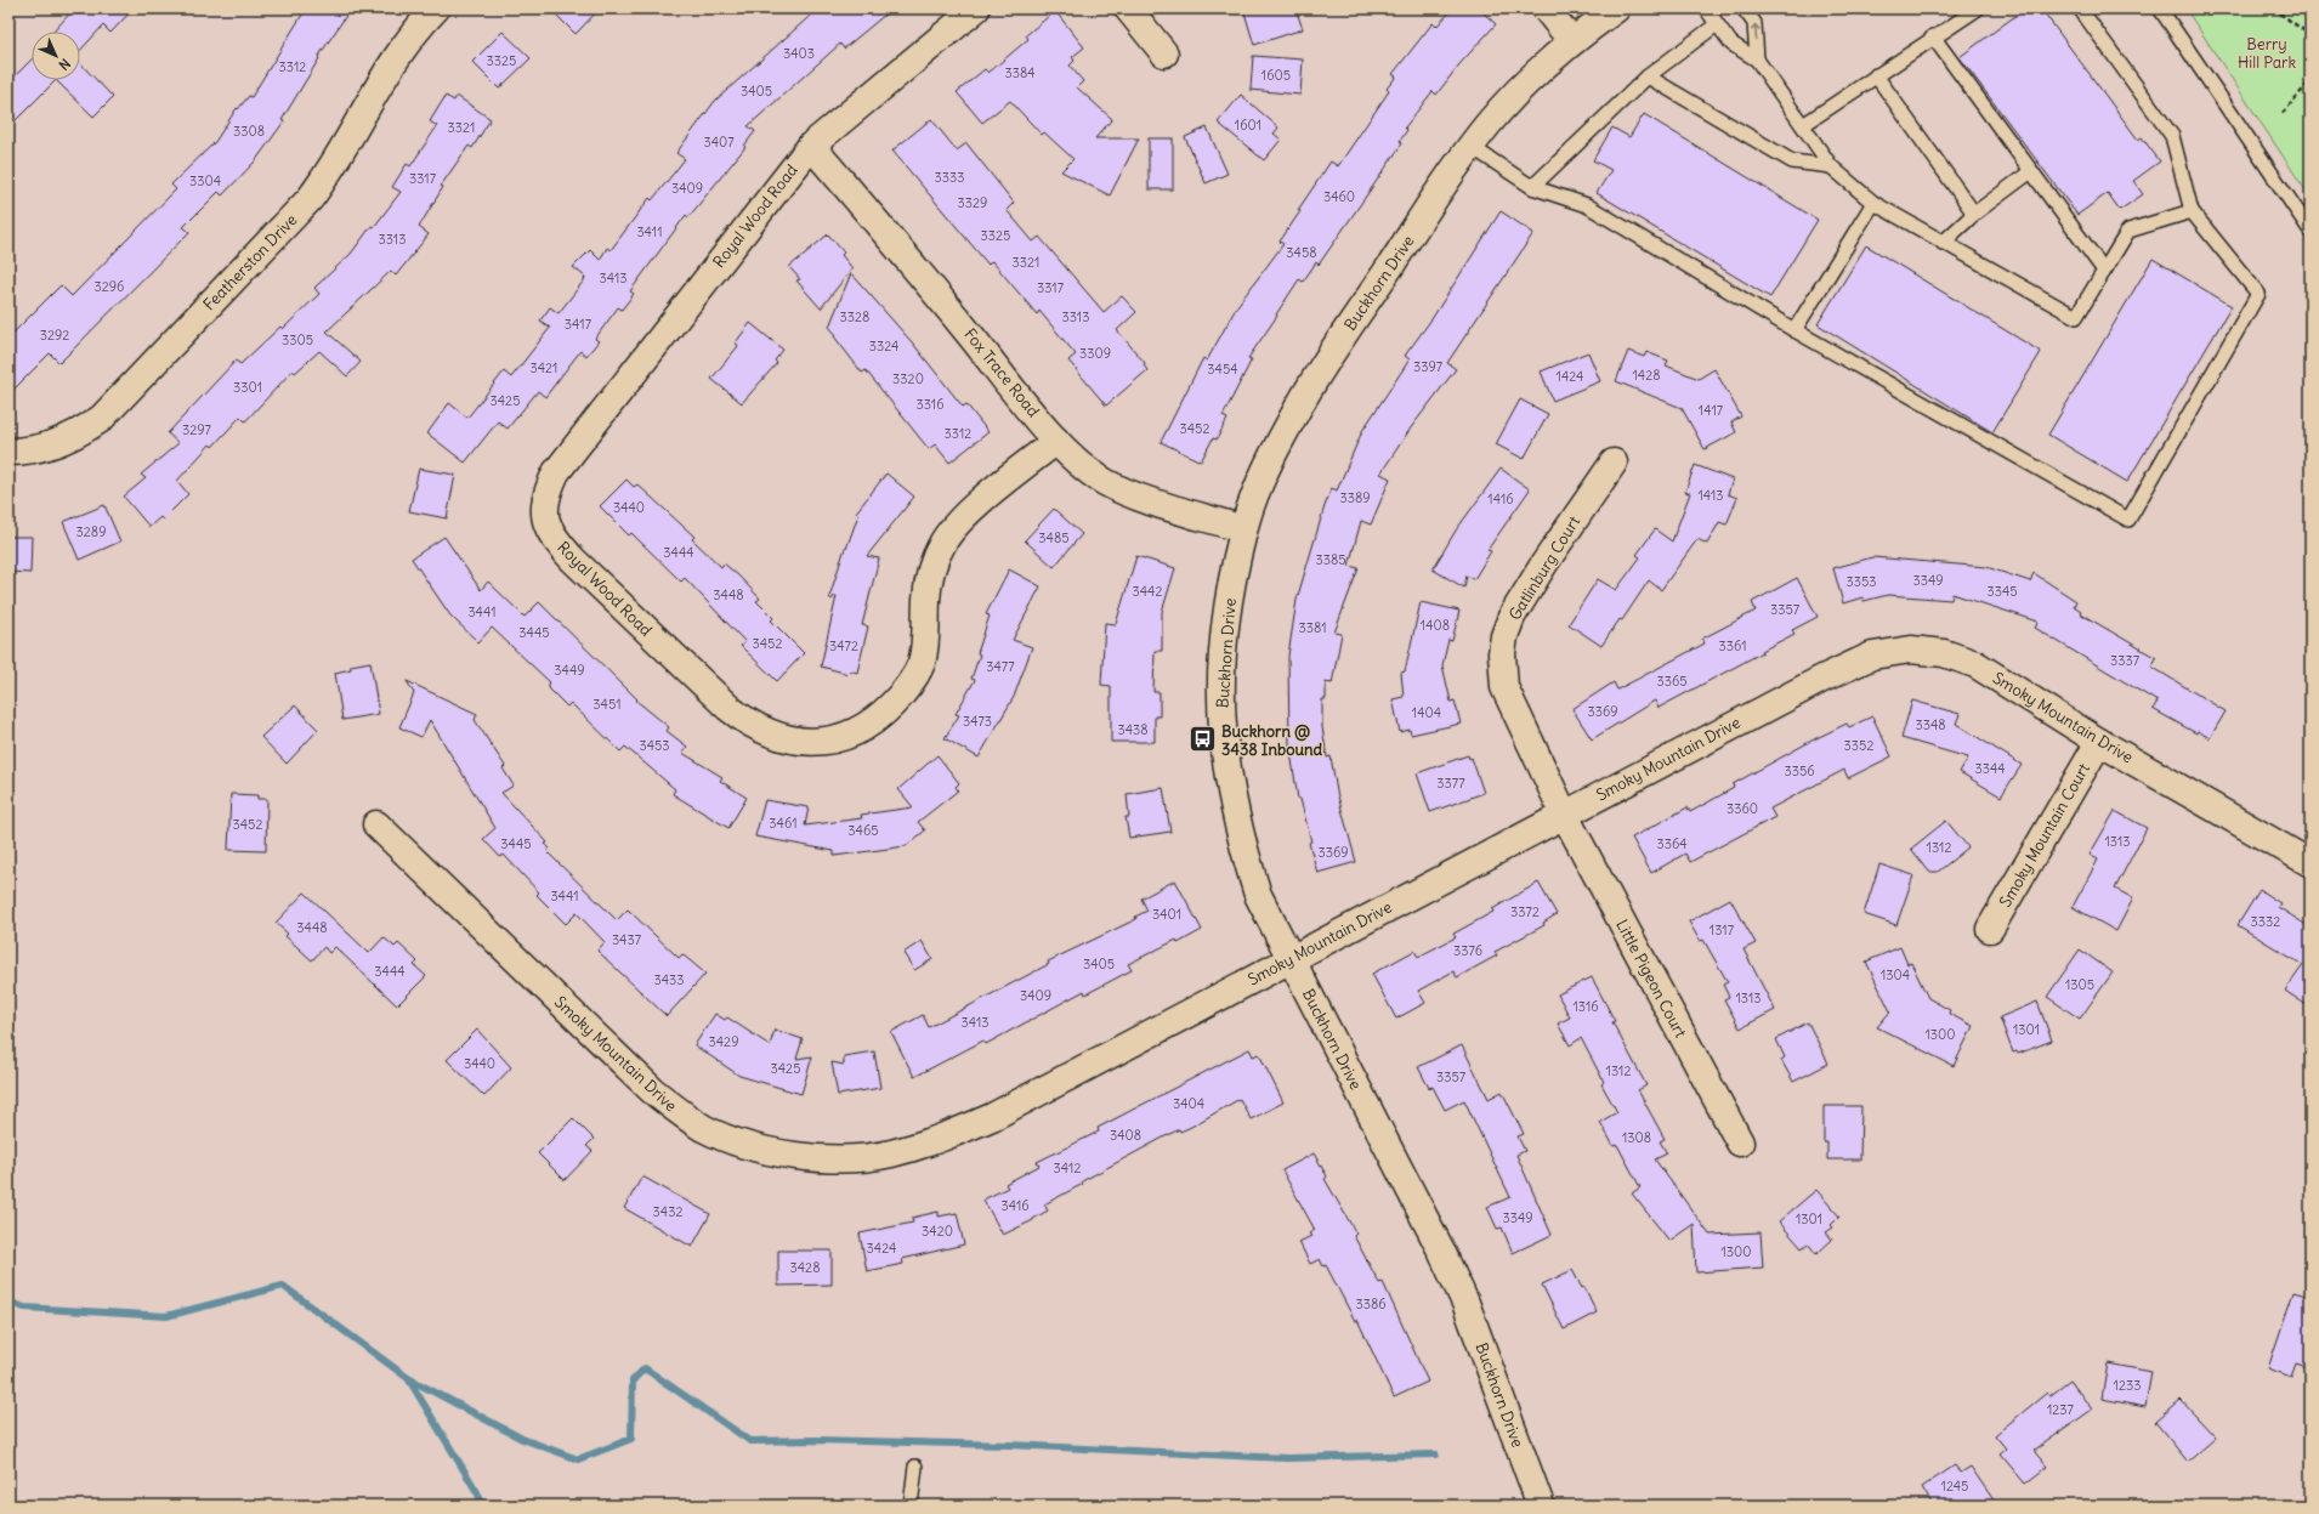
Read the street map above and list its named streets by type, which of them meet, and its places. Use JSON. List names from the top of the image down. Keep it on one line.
{"streets":{"street":["Royal Wood Road","Featherston Drive","Buckhorn Drive","Fox Trace Road","Gatlinburg Court","Smoky Mountain Drive","Smoky Mountain Court","Little Pigeon Court"]},"crossings":[["Royal Wood Road","Fox Trace Road"],["Buckhorn Drive","Fox Trace Road"],["Buckhorn Drive","Smoky Mountain Drive"],["Gatlinburg Court","Smoky Mountain Drive"],["Gatlinburg Court","Little Pigeon Court"],["Smoky Mountain Drive","Smoky Mountain Court"],["Smoky Mountain Drive","Little Pigeon Court"]],"parks":["Berry Hill Park"],"places":{"bus stop":["Buckhorn @ 3438 Inbound"]},"house_numbers":["3403","3325","3312","3384","1605","3405","1601","3321","3308","3407","3333","3317","3304","3409","3460","3329","3411","3325","3313","3458","3321","3413","3296","3317","3328","3313","3417","3292","3305","3324","3309","3397","3421","3454","1428","1424","3320","3301","3425","3316","1417","3452","3297","3312","1413","3389","1416","3440","3289","3485","3444","3385","3349","3353","3442","3345","3448","3357","3441","1408","3381","3445","3452","3472","3361","3337","3477","3449","3365","3451","3369","1404","3473","3348","3438","3453","3352","3344","3356","3377","3360","3461","3452","3465","1313","3445","3364","1312","3369","3441","3372","3401","3332","3448","1317","3437","3376","3405","3444","1304","3433","1305","3409","1313","1316","3413","1301","1300","3429","3440","3425","1312","3357","3404","3408","1308","3412","3416","3432","3349","1301","3420","3424","1300","3428","3386","1233","1237","1245"],"north":"bottom right"}
